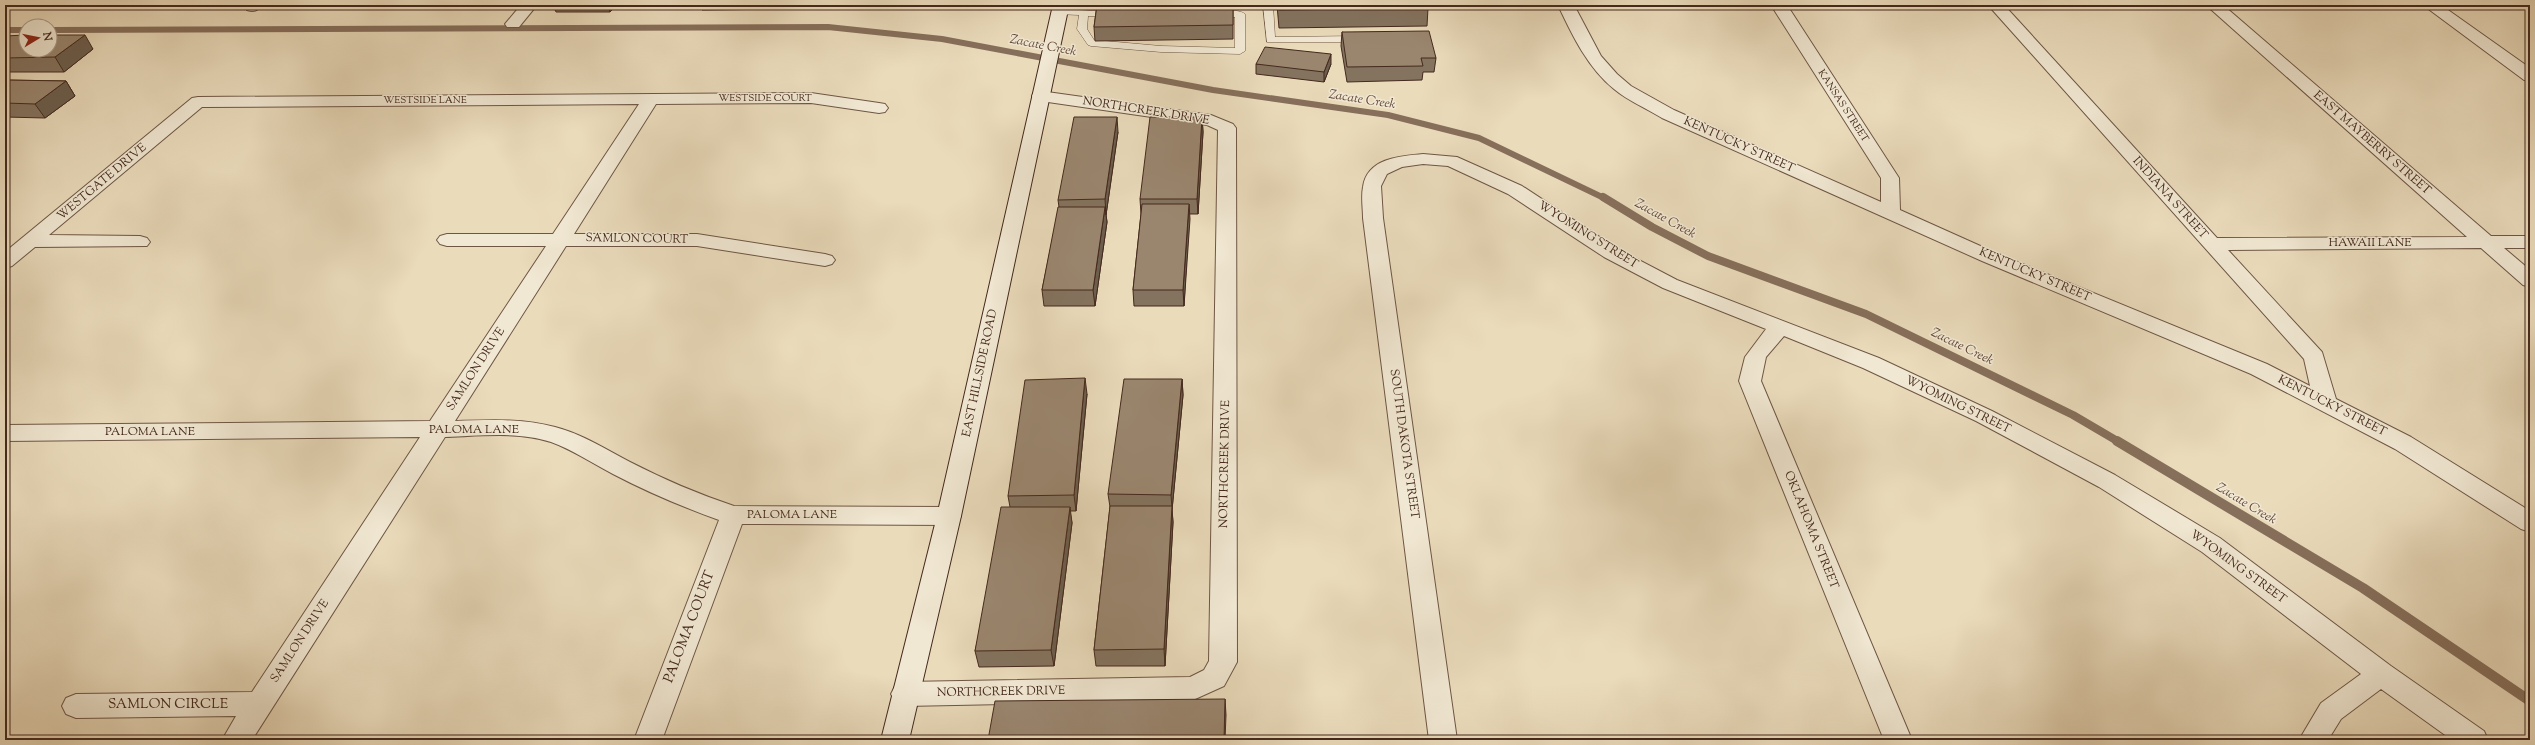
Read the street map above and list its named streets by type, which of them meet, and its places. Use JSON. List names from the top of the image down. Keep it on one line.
{"streets":{"street":["WESTSIDE COURT","WESTSIDE LANE","KANSAS STREET","NORTHCREEK DRIVE","EAST MAYBERRY STREET","KENTUCKY STREET","WESTGATE DRIVE","INDIANA STREET","WYOMING STREET","SAMLON COURT","HAWAII LANE","SAMLON DRIVE","EAST HILLSIDE ROAD","PALOMA LANE","SOUTH DAKOTA STREET","OKLAHOMA STREET","PALOMA COURT","SAMLON CIRCLE"]},"crossings":[["WESTSIDE COURT","WESTSIDE LANE"],["WESTSIDE COURT","SAMLON DRIVE"],["WESTSIDE LANE","WESTGATE DRIVE"],["WESTSIDE LANE","SAMLON DRIVE"],["KANSAS STREET","KENTUCKY STREET"],["NORTHCREEK DRIVE","EAST HILLSIDE ROAD"],["EAST MAYBERRY STREET","HAWAII LANE"],["KENTUCKY STREET","INDIANA STREET"],["INDIANA STREET","HAWAII LANE"],["WYOMING STREET","SOUTH DAKOTA STREET"],["WYOMING STREET","OKLAHOMA STREET"],["SAMLON COURT","SAMLON DRIVE"],["SAMLON DRIVE","PALOMA LANE"],["SAMLON DRIVE","SAMLON CIRCLE"],["EAST HILLSIDE ROAD","PALOMA LANE"],["PALOMA LANE","PALOMA COURT"]],"water":["Zacate Creek"],"north":"right"}
